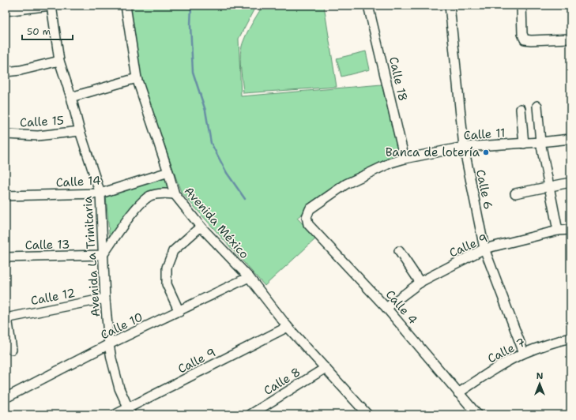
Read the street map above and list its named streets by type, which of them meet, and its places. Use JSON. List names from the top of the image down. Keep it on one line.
{"streets":{"street":["Calle 18","Calle 15","Calle 11","Calle 14","Calle 6","Avenida México","Calle 13","Calle 9","Avenida La Trinitaria","Calle 12","Calle 4","Calle 10","Calle 7","Calle 8"]},"crossings":[["Calle 18","Calle 11"],["Calle 15","Avenida La Trinitaria"],["Calle 11","Calle 6"],["Calle 11","Calle 4"],["Calle 14","Avenida México"],["Calle 14","Avenida La Trinitaria"],["Calle 6","Calle 9"],["Calle 6","Calle 7"],["Avenida México","Calle 9"],["Avenida México","Calle 10"],["Avenida México","Calle 8"],["Calle 13","Avenida La Trinitaria"],["Calle 9","Avenida La Trinitaria"],["Calle 9","Calle 4"],["Avenida La Trinitaria","Calle 12"],["Avenida La Trinitaria","Calle 10"],["Calle 4","Calle 7"]],"places":["Banca de lotería"],"scale_bar":"50 m","north":"top"}
